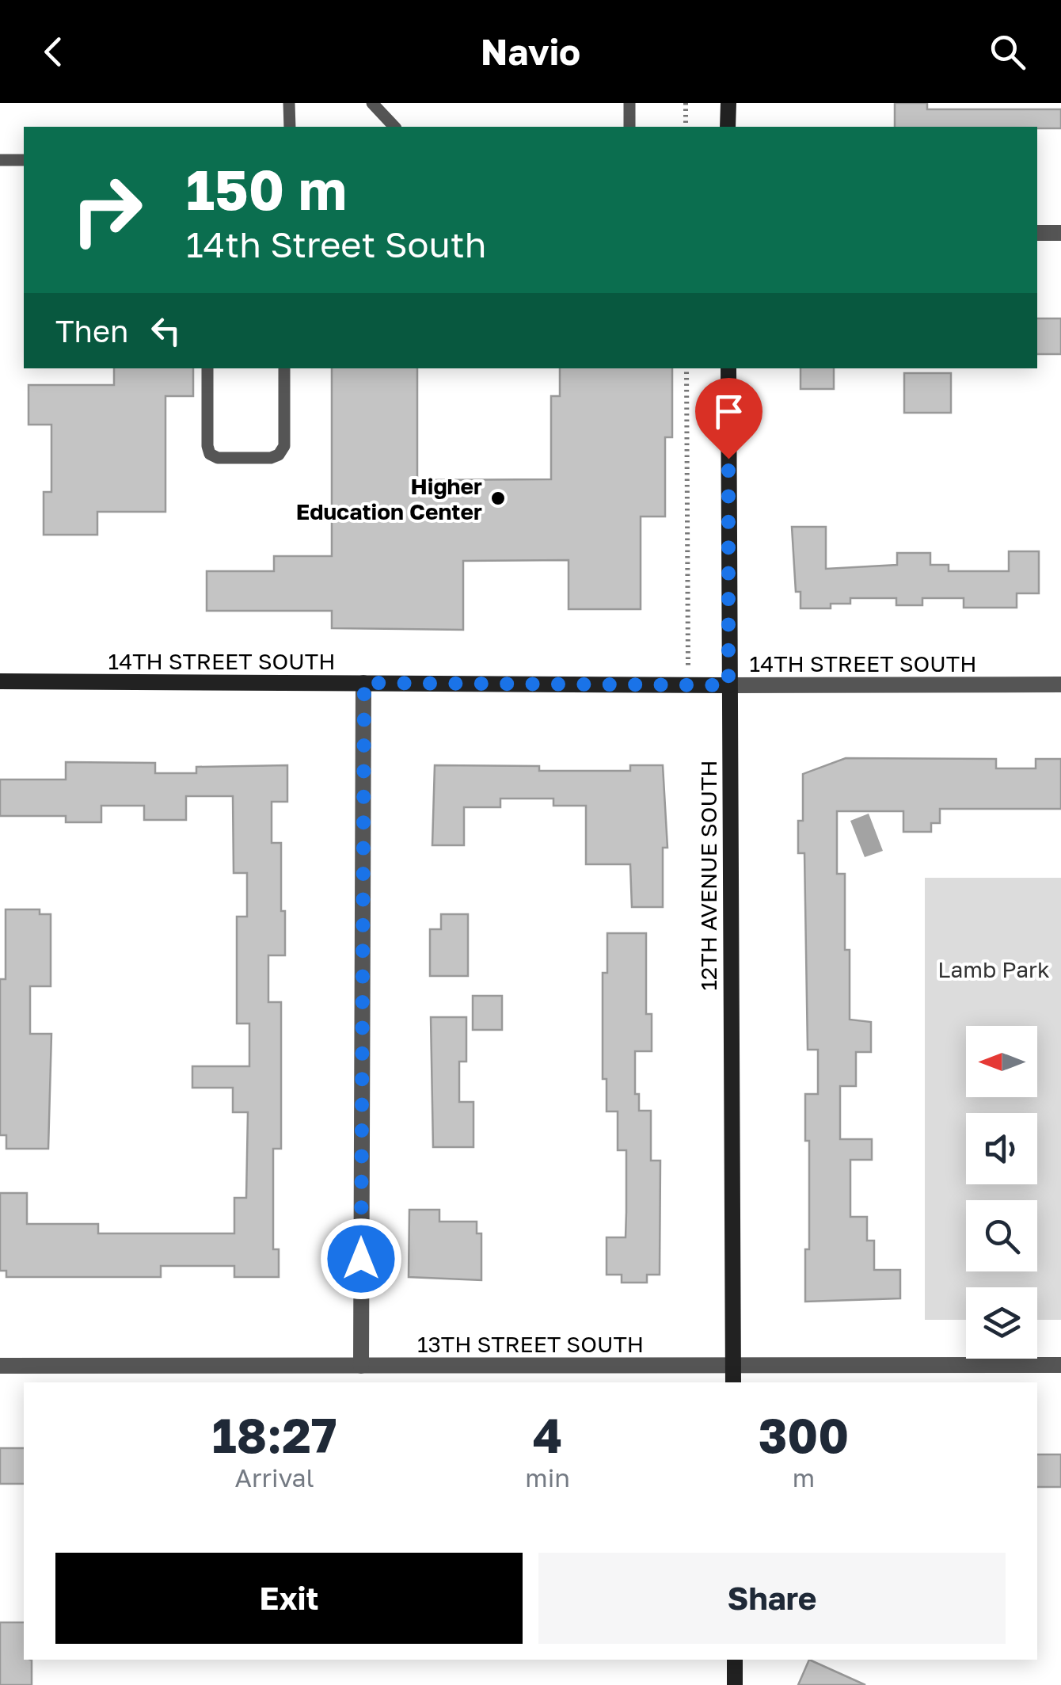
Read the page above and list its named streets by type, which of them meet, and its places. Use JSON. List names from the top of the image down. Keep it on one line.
{"streets":{"street":["14TH STREET SOUTH","12TH AVENUE SOUTH","13TH STREET SOUTH"]},"crossings":[["14TH STREET SOUTH","12TH AVENUE SOUTH"],["12TH AVENUE SOUTH","13TH STREET SOUTH"]],"parks":["Lamb Park"],"places":["Higher Education Center"],"north":"left","page":{"header":"Navio","turn":["150 m","14th Street South"],"then":"Then","eta":["18:27","Arrival","4","min","300","m"],"buttons":["Exit","Share"]}}
